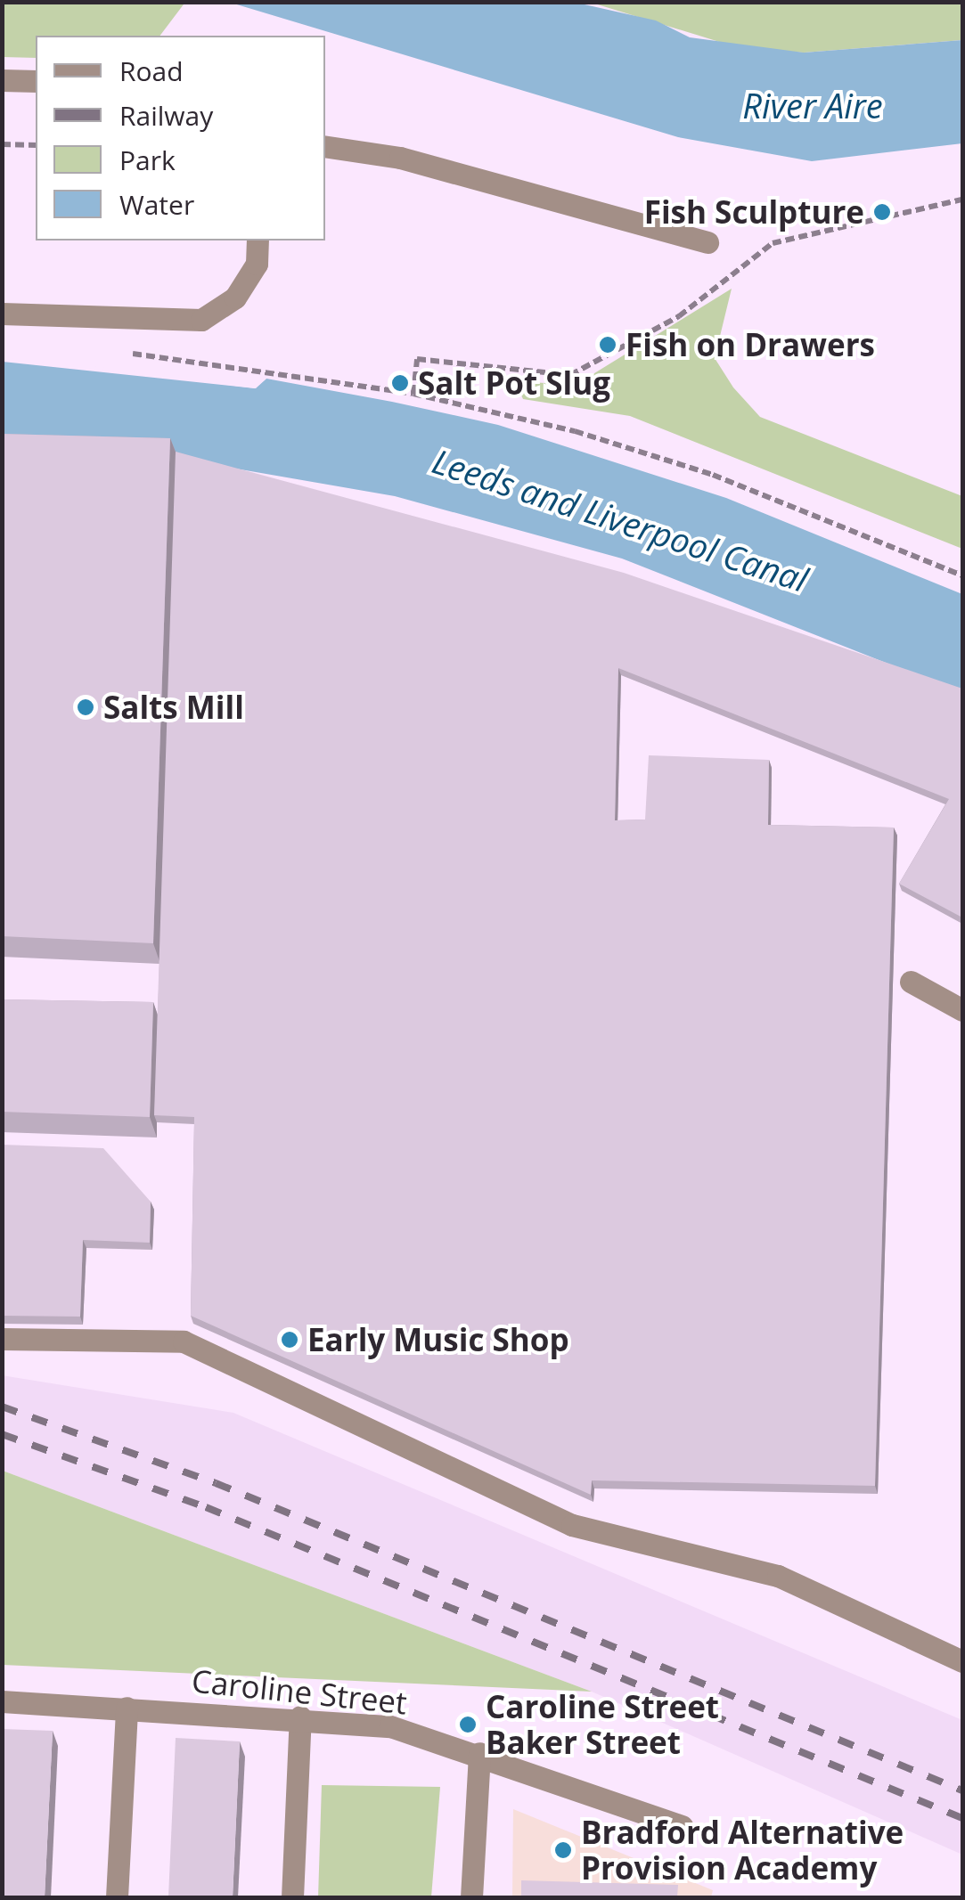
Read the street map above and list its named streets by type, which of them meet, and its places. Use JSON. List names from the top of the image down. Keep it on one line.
{"streets":{"street":["Caroline Street"]},"water":["River Aire","Leeds and Liverpool Canal"],"places":["Fish Sculpture","Fish on Drawers","Salt Pot Slug","Salts Mill","Early Music Shop","Caroline Street Baker Street","Bradford Alternative Provision Academy"],"legend":["Road","Railway","Park","Water"]}
